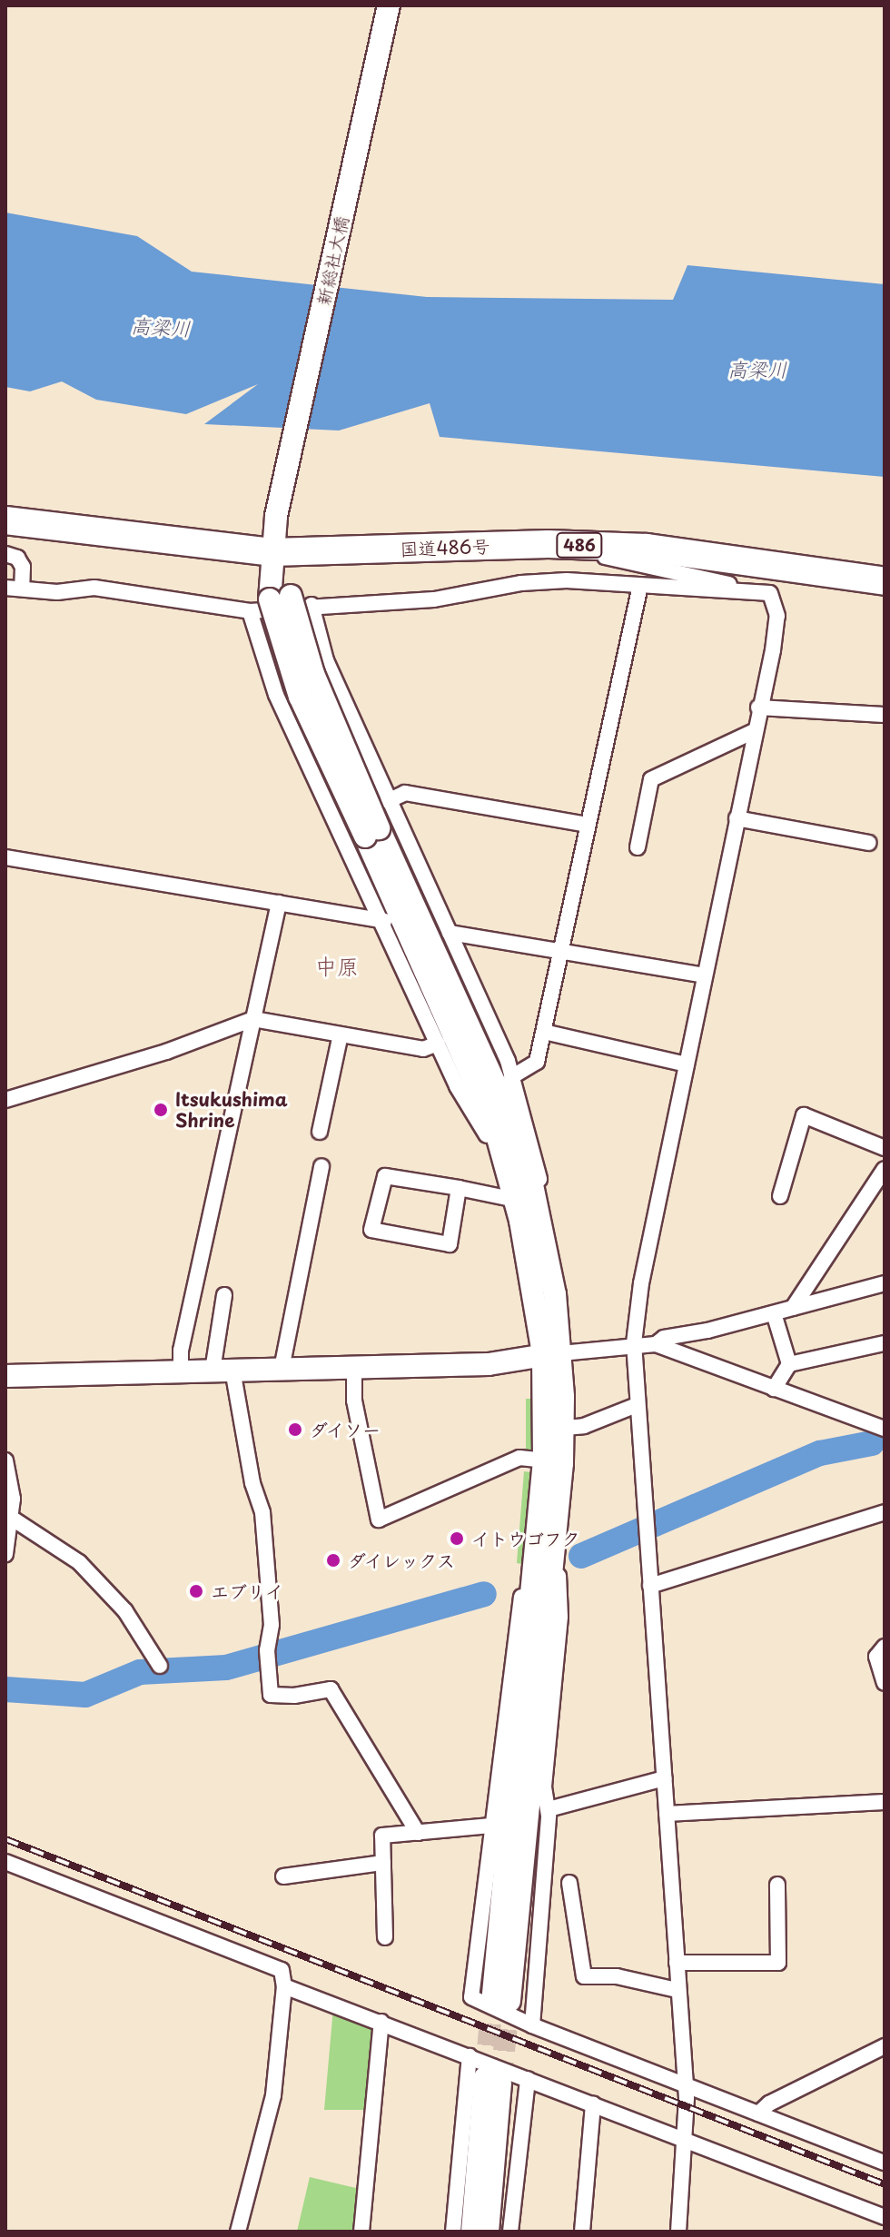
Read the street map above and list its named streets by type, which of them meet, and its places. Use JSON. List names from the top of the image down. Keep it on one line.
{"streets":{"highway":["486","国道486号"],"street":["新総社大橋"]},"crossings":[["新総社大橋","国道486号"]],"districts":["中原"],"water":["高梁川"],"places":["Itsukushima Shrine","ダイソー","イトウゴフク","ダイレックス","エブリイ"]}
